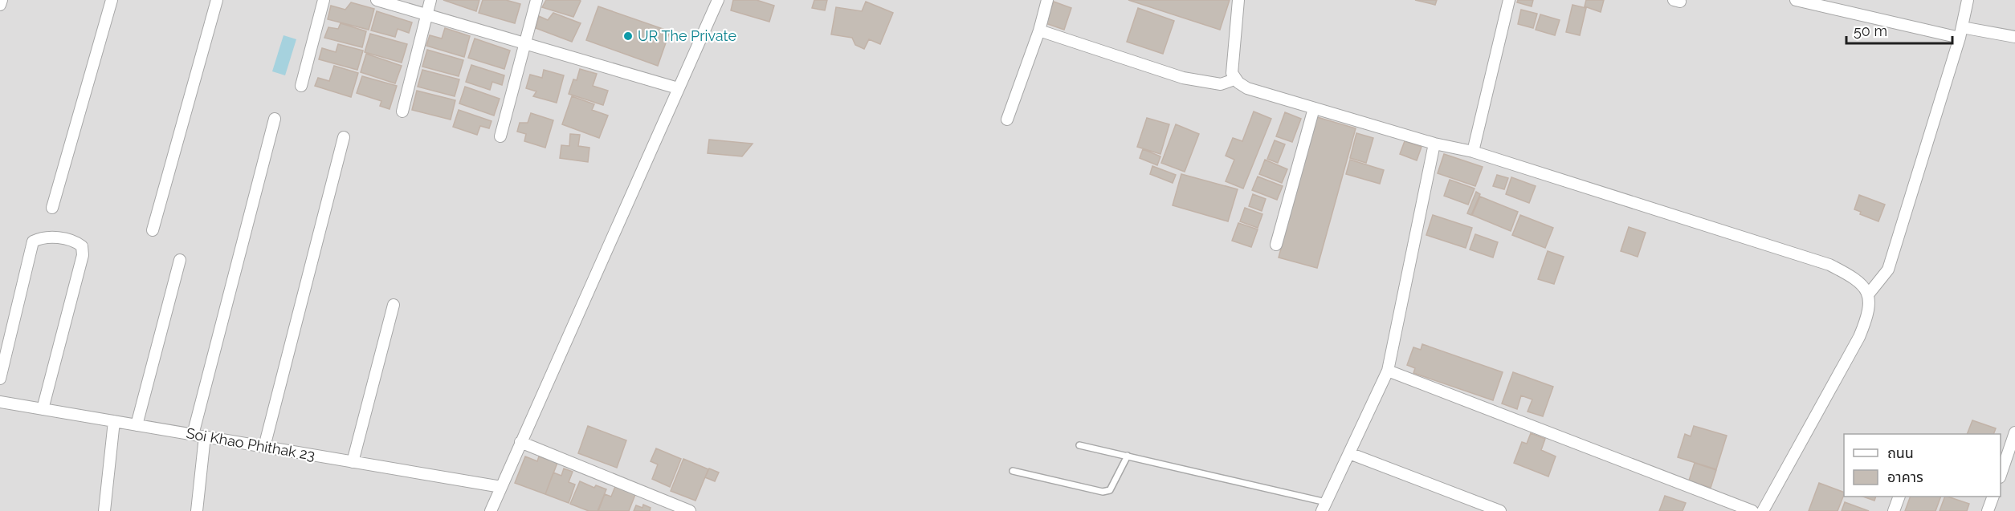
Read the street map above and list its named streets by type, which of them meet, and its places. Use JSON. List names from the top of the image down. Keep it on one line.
{"streets":{"street":["Soi Khao Phithak 23"]},"places":["UR The Private"],"legend":["ถนน","อาคาร"],"scale_bar":"50 m"}
